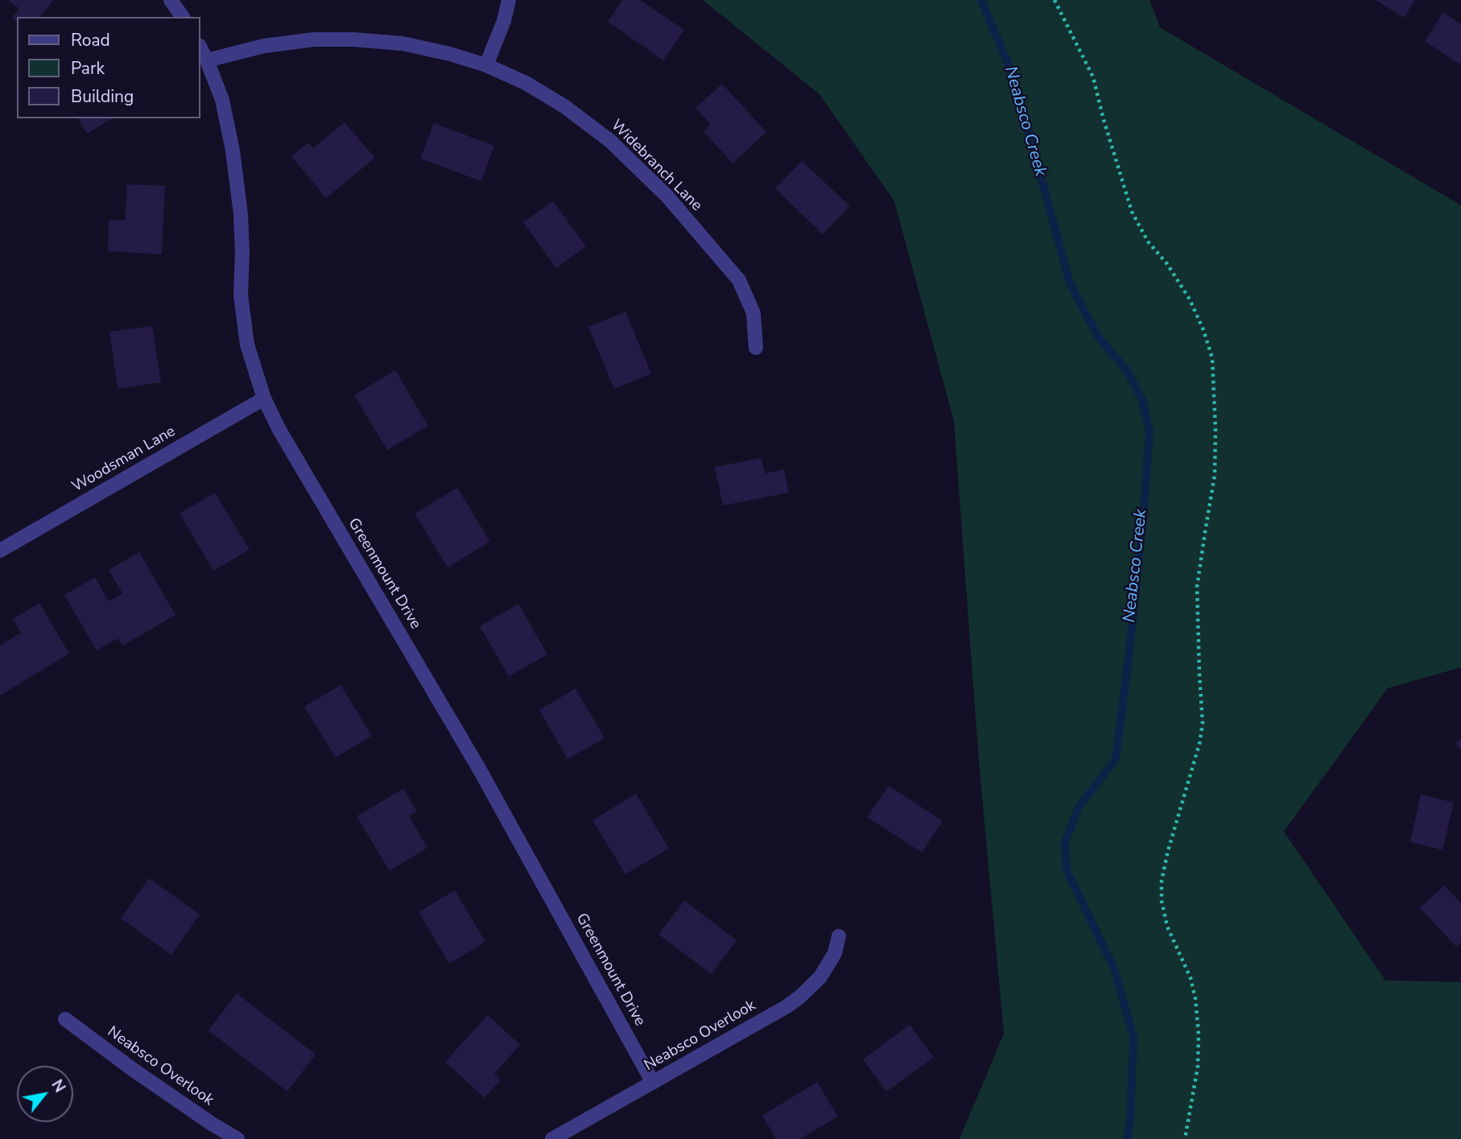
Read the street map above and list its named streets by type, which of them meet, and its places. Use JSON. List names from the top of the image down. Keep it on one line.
{"streets":{"street":["Widebranch Lane","Woodsman Lane","Greenmount Drive","Neabsco Overlook"]},"crossings":[["Widebranch Lane","Greenmount Drive"],["Woodsman Lane","Greenmount Drive"],["Greenmount Drive","Neabsco Overlook"]],"water":["Neabsco Creek"],"legend":["Road","Park","Building"],"north":"top right"}
